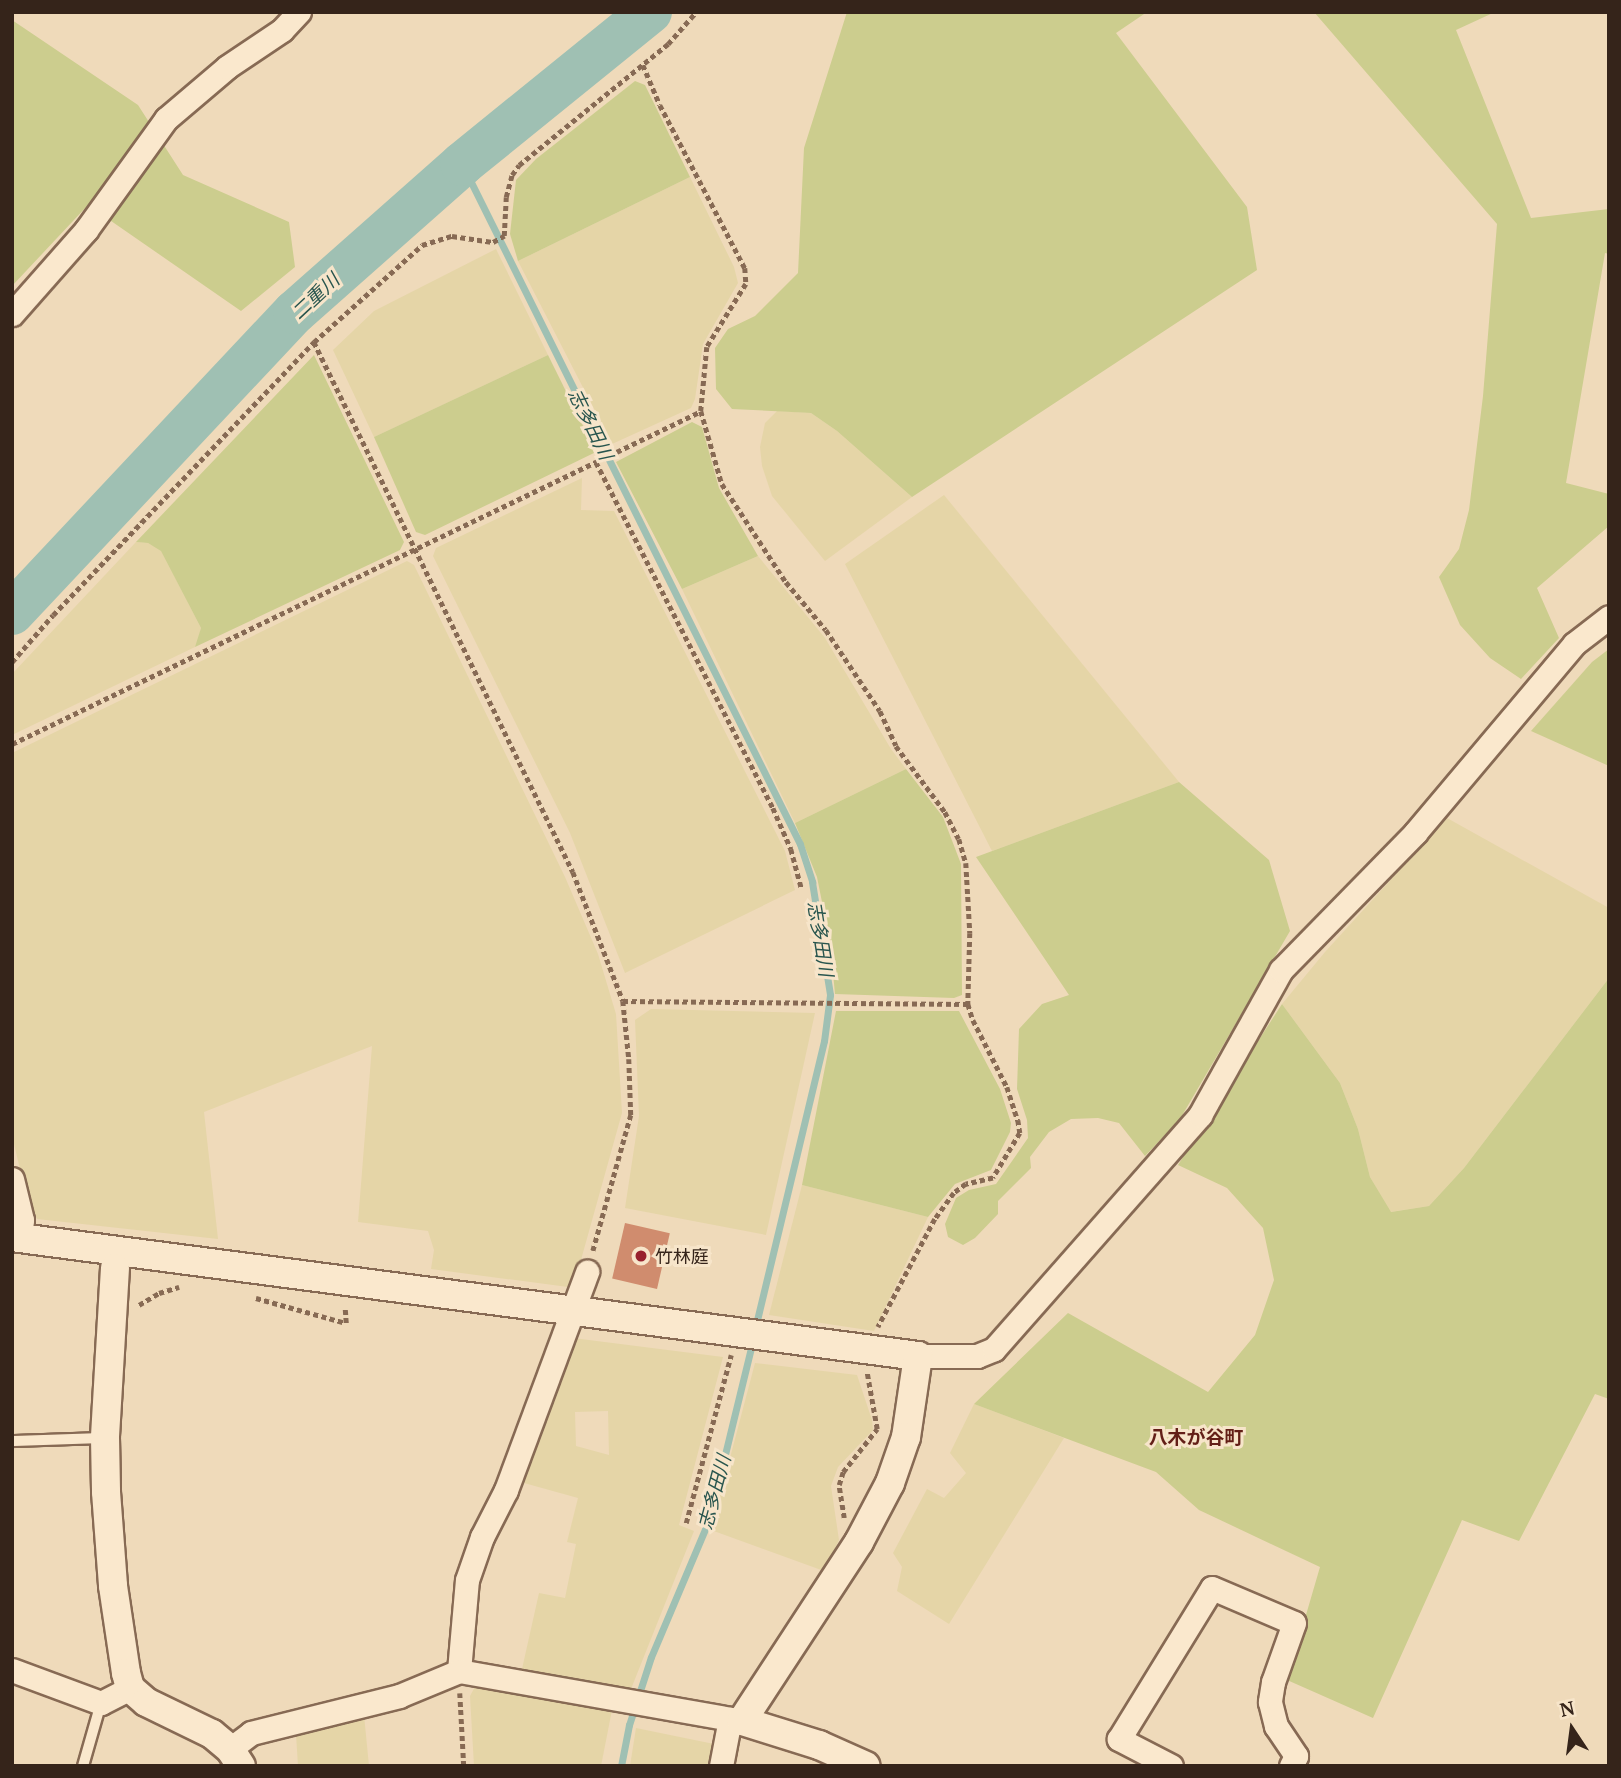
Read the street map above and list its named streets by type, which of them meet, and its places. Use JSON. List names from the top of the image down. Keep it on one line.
{"districts":["八木が谷町"],"water":["二重川","志多田川"],"places":["竹林庭"],"north":"top"}
